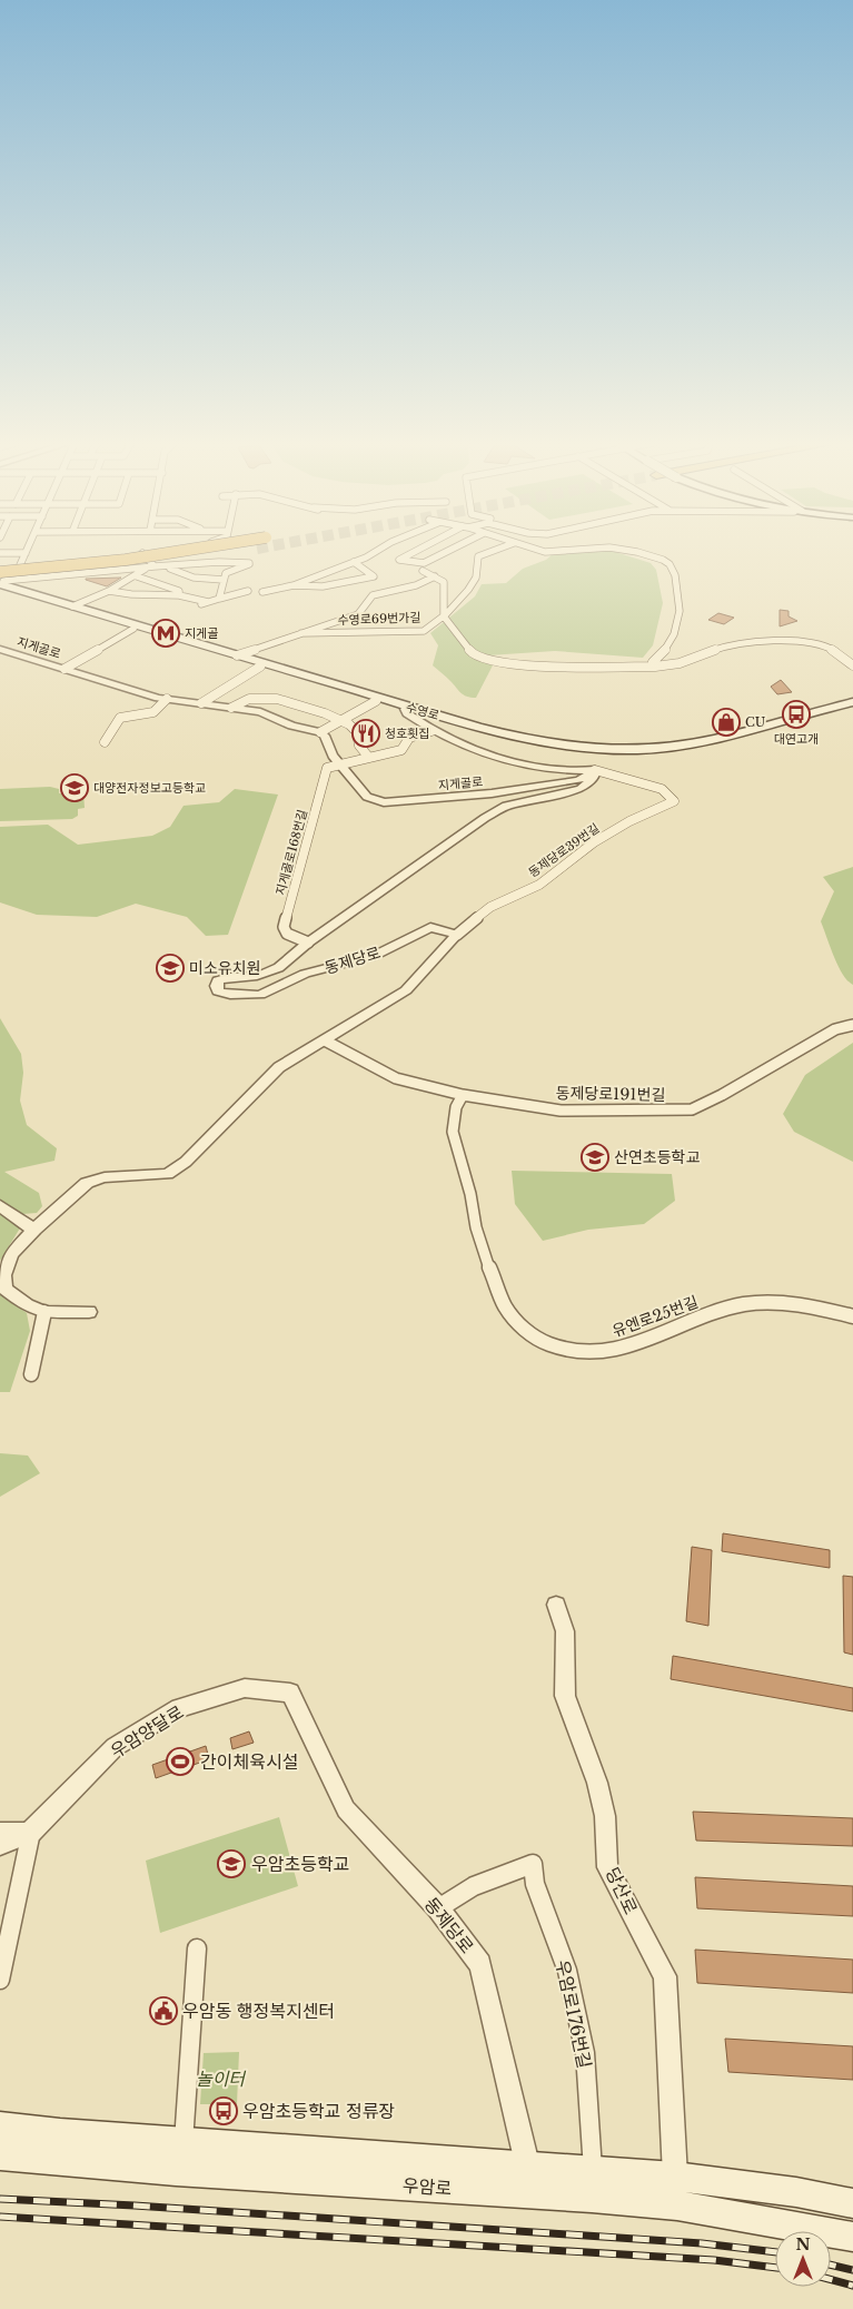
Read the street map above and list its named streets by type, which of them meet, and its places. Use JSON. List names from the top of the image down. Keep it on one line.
{"streets":{"main road":["수영로","우암로"],"street":["수영로69번가길","지게골로","동제당로39번길","지게골로168번길","동제당로","동제당로191번길","유엔로25번길","우암양달로","당산로","우암로176번길"]},"crossings":[["지게골로","동제당로39번길"],["지게골로","지게골로168번길"],["지게골로","동제당로"],["동제당로39번길","동제당로"],["지게골로168번길","동제당로"],["동제당로","우암양달로"],["동제당로","우암로176번길"],["동제당로","우암로"],["동제당로191번길","유엔로25번길"],["당산로","우암로"],["우암로176번길","우암로"]],"parks":["놀이터"],"places":{"metro station":["지게골"],"bus stop":["대연고개","우암초등학교 정류장"],"shop":["CU"],"restaurant":["청호횟집"],"school or university":["대양전자정보고등학교","미소유치원","산연초등학교","우암초등학교"],"sports":["간이체육시설"],"public building":["우암동 행정복지센터"]},"north":"top"}
